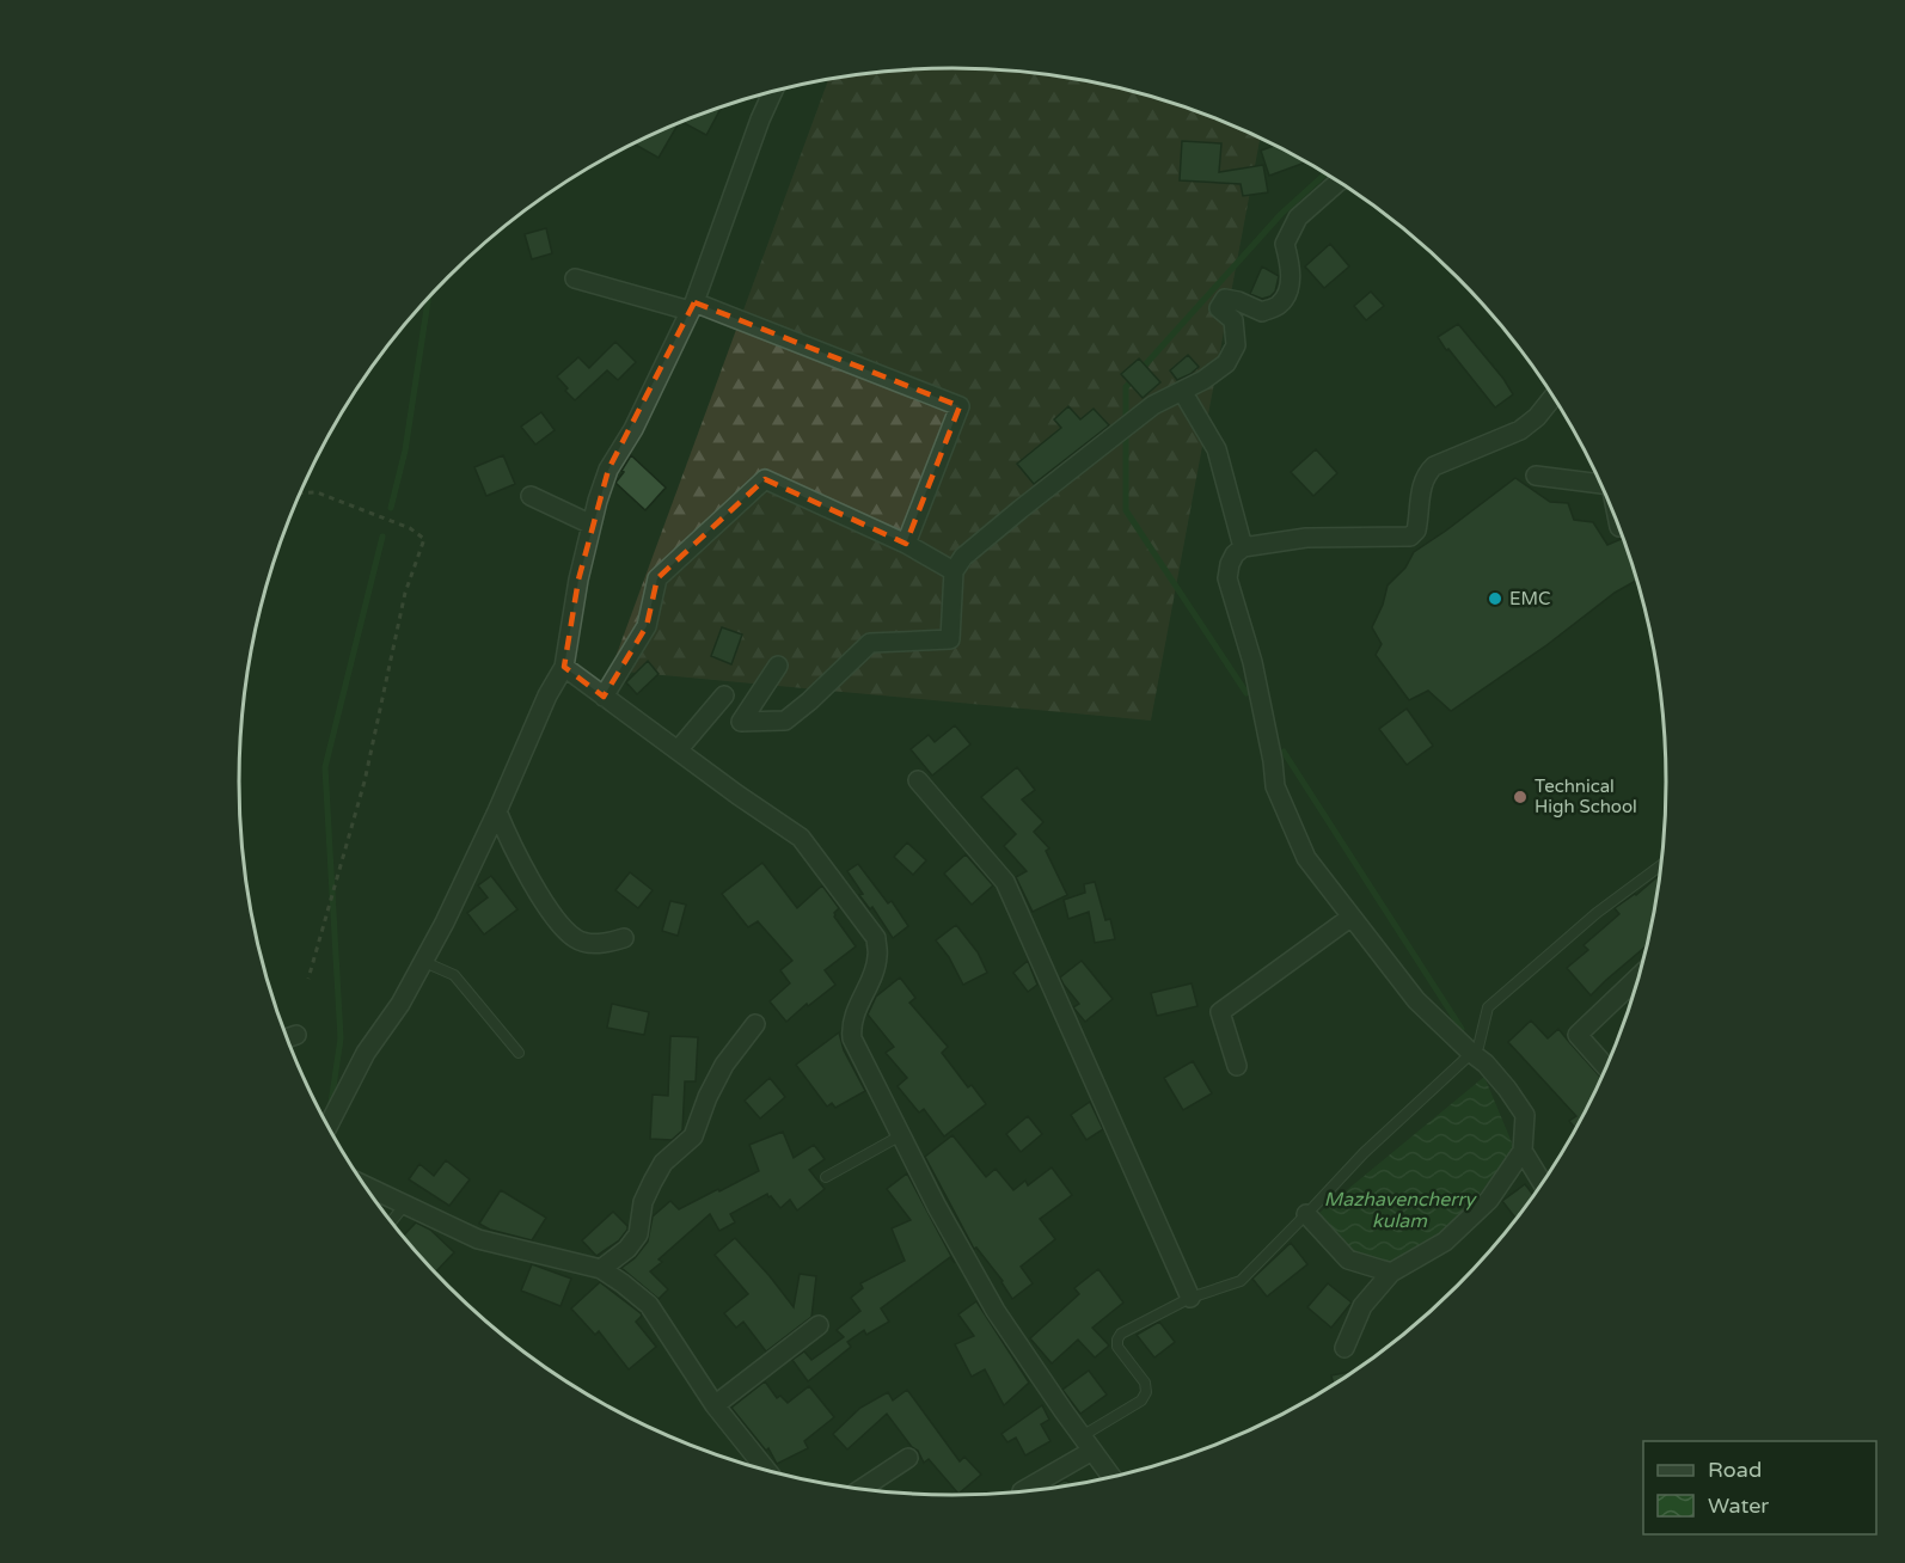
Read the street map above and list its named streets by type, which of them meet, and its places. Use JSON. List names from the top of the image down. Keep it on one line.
{"water":["Mazhavencherry kulam"],"places":["EMC","Technical High School"],"legend":["Road","Water"]}
